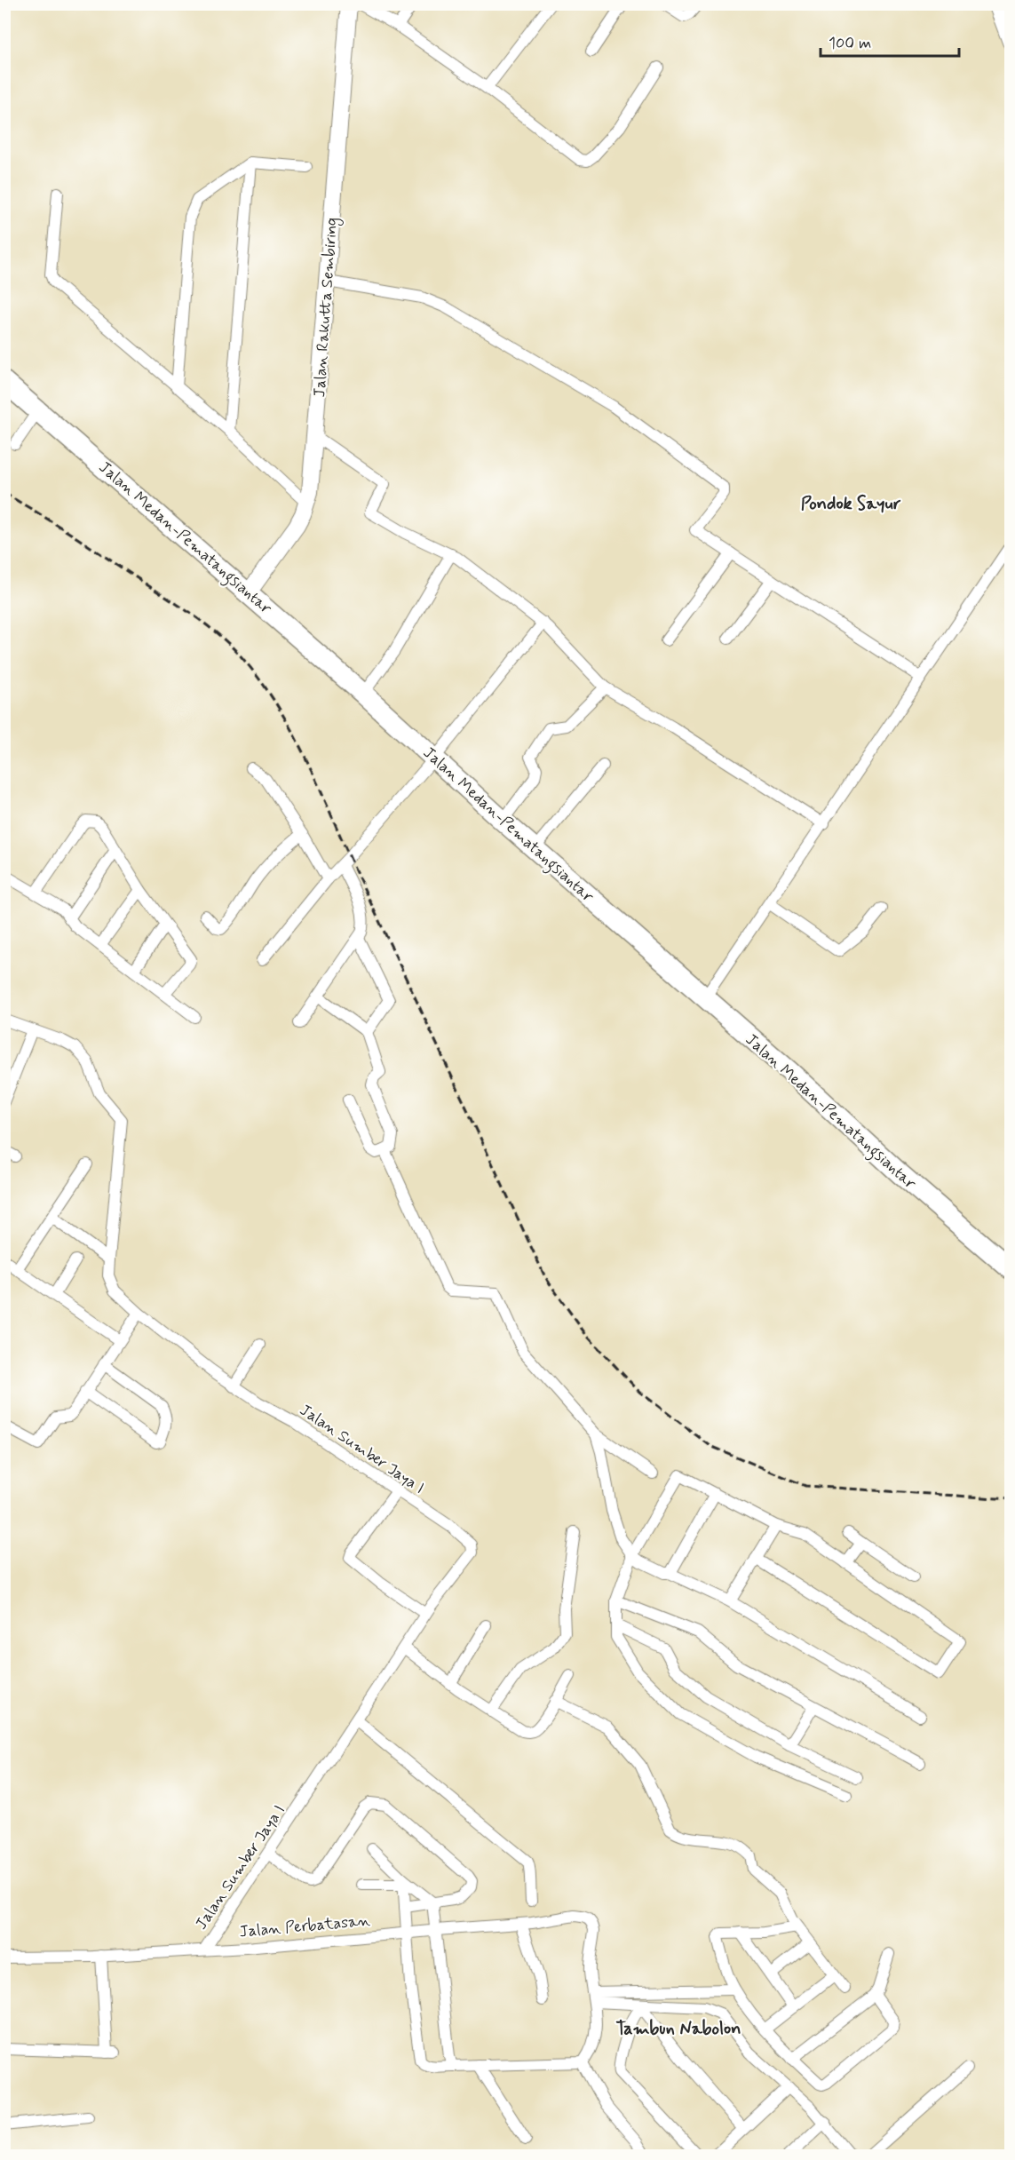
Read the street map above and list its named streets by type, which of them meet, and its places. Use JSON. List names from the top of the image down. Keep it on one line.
{"streets":{"highway":["Jalan Medan-Pematangsiantar"],"main road":["Jalan Rakutta Sembiring"],"street":["Jalan Sumber Jaya I","Jalan Perbatasan"]},"crossings":[["Jalan Rakutta Sembiring","Jalan Medan-Pematangsiantar"],["Jalan Sumber Jaya I","Jalan Perbatasan"]],"districts":["Pondok Sayur","Tambun Nabolon"],"scale_bar":"100 m"}
